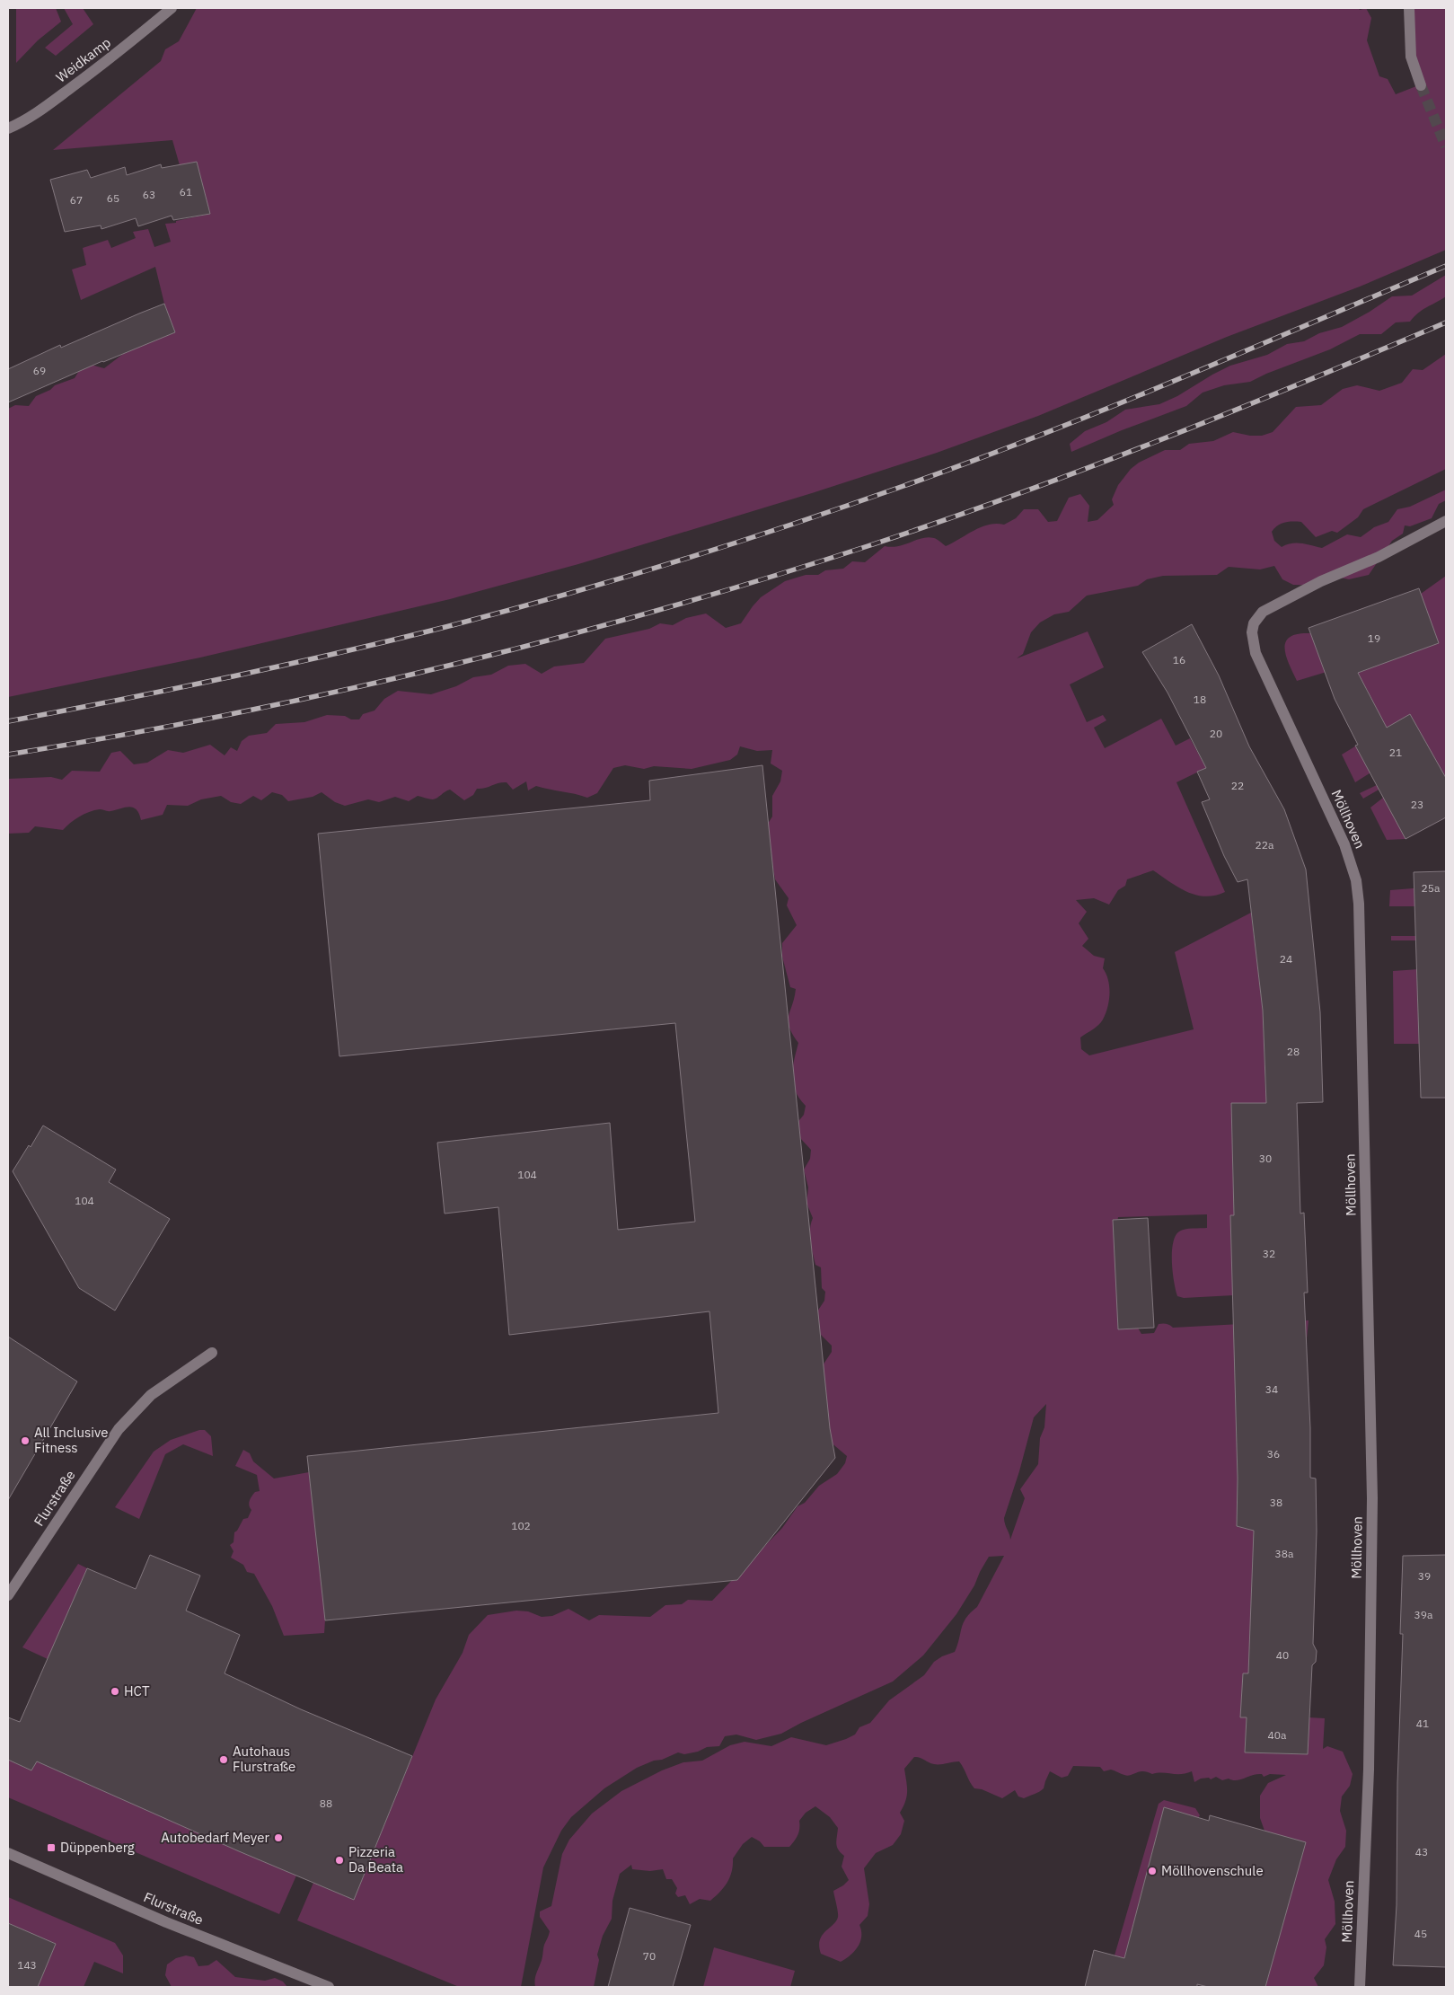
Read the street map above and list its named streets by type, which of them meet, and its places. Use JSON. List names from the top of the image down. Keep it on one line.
{"streets":{"street":["Weidkamp","Möllhoven","Flurstraße"]},"places":{"other":["All Inclusive Fitness","HCT","Autohaus Flurstraße","Autobedarf Meyer","Pizzeria Da Beata","Möllhovenschule"],"transit":["Düppenberg"]},"house_numbers":["61","63","65","67","69","19","16","18","20","21","22","23","22a","25a","24","28","30","104","104","32","34","36","38","102","38a","39","39a","40","41","40a","88","43","45","70","143"]}
